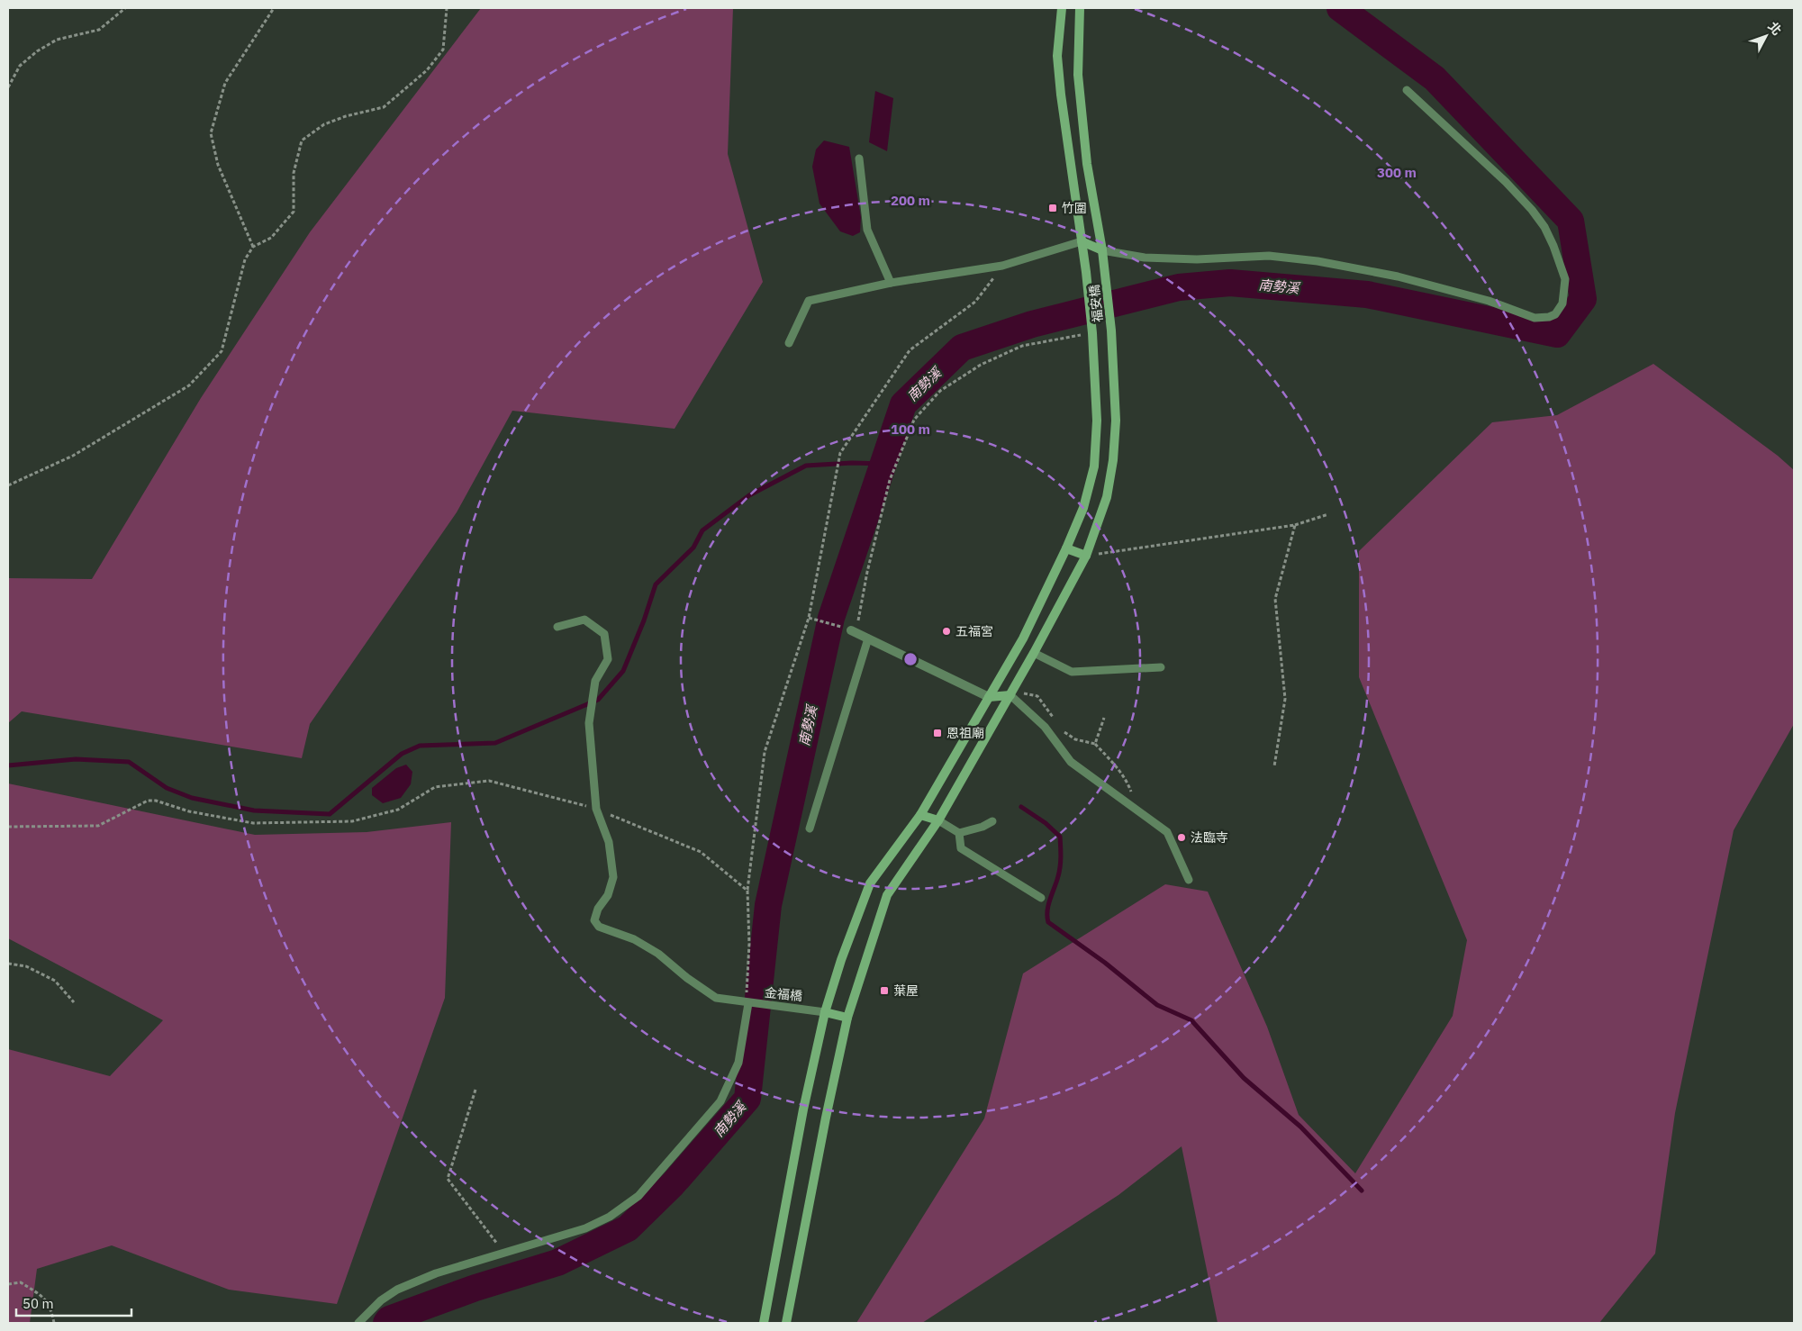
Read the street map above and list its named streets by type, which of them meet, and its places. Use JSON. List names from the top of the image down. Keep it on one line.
{"streets":{"street":["福安橋"],"lane":["金福橋"]},"crossings":[["福安橋","金福橋"]],"water":["南勢溪"],"places":{"transit":["竹圍","恩祖廟","葉屋"],"other":["五福宮","法臨寺"]},"scale_bar":"50 m","north":"top right","rings":["300 m","200 m","100 m"]}
